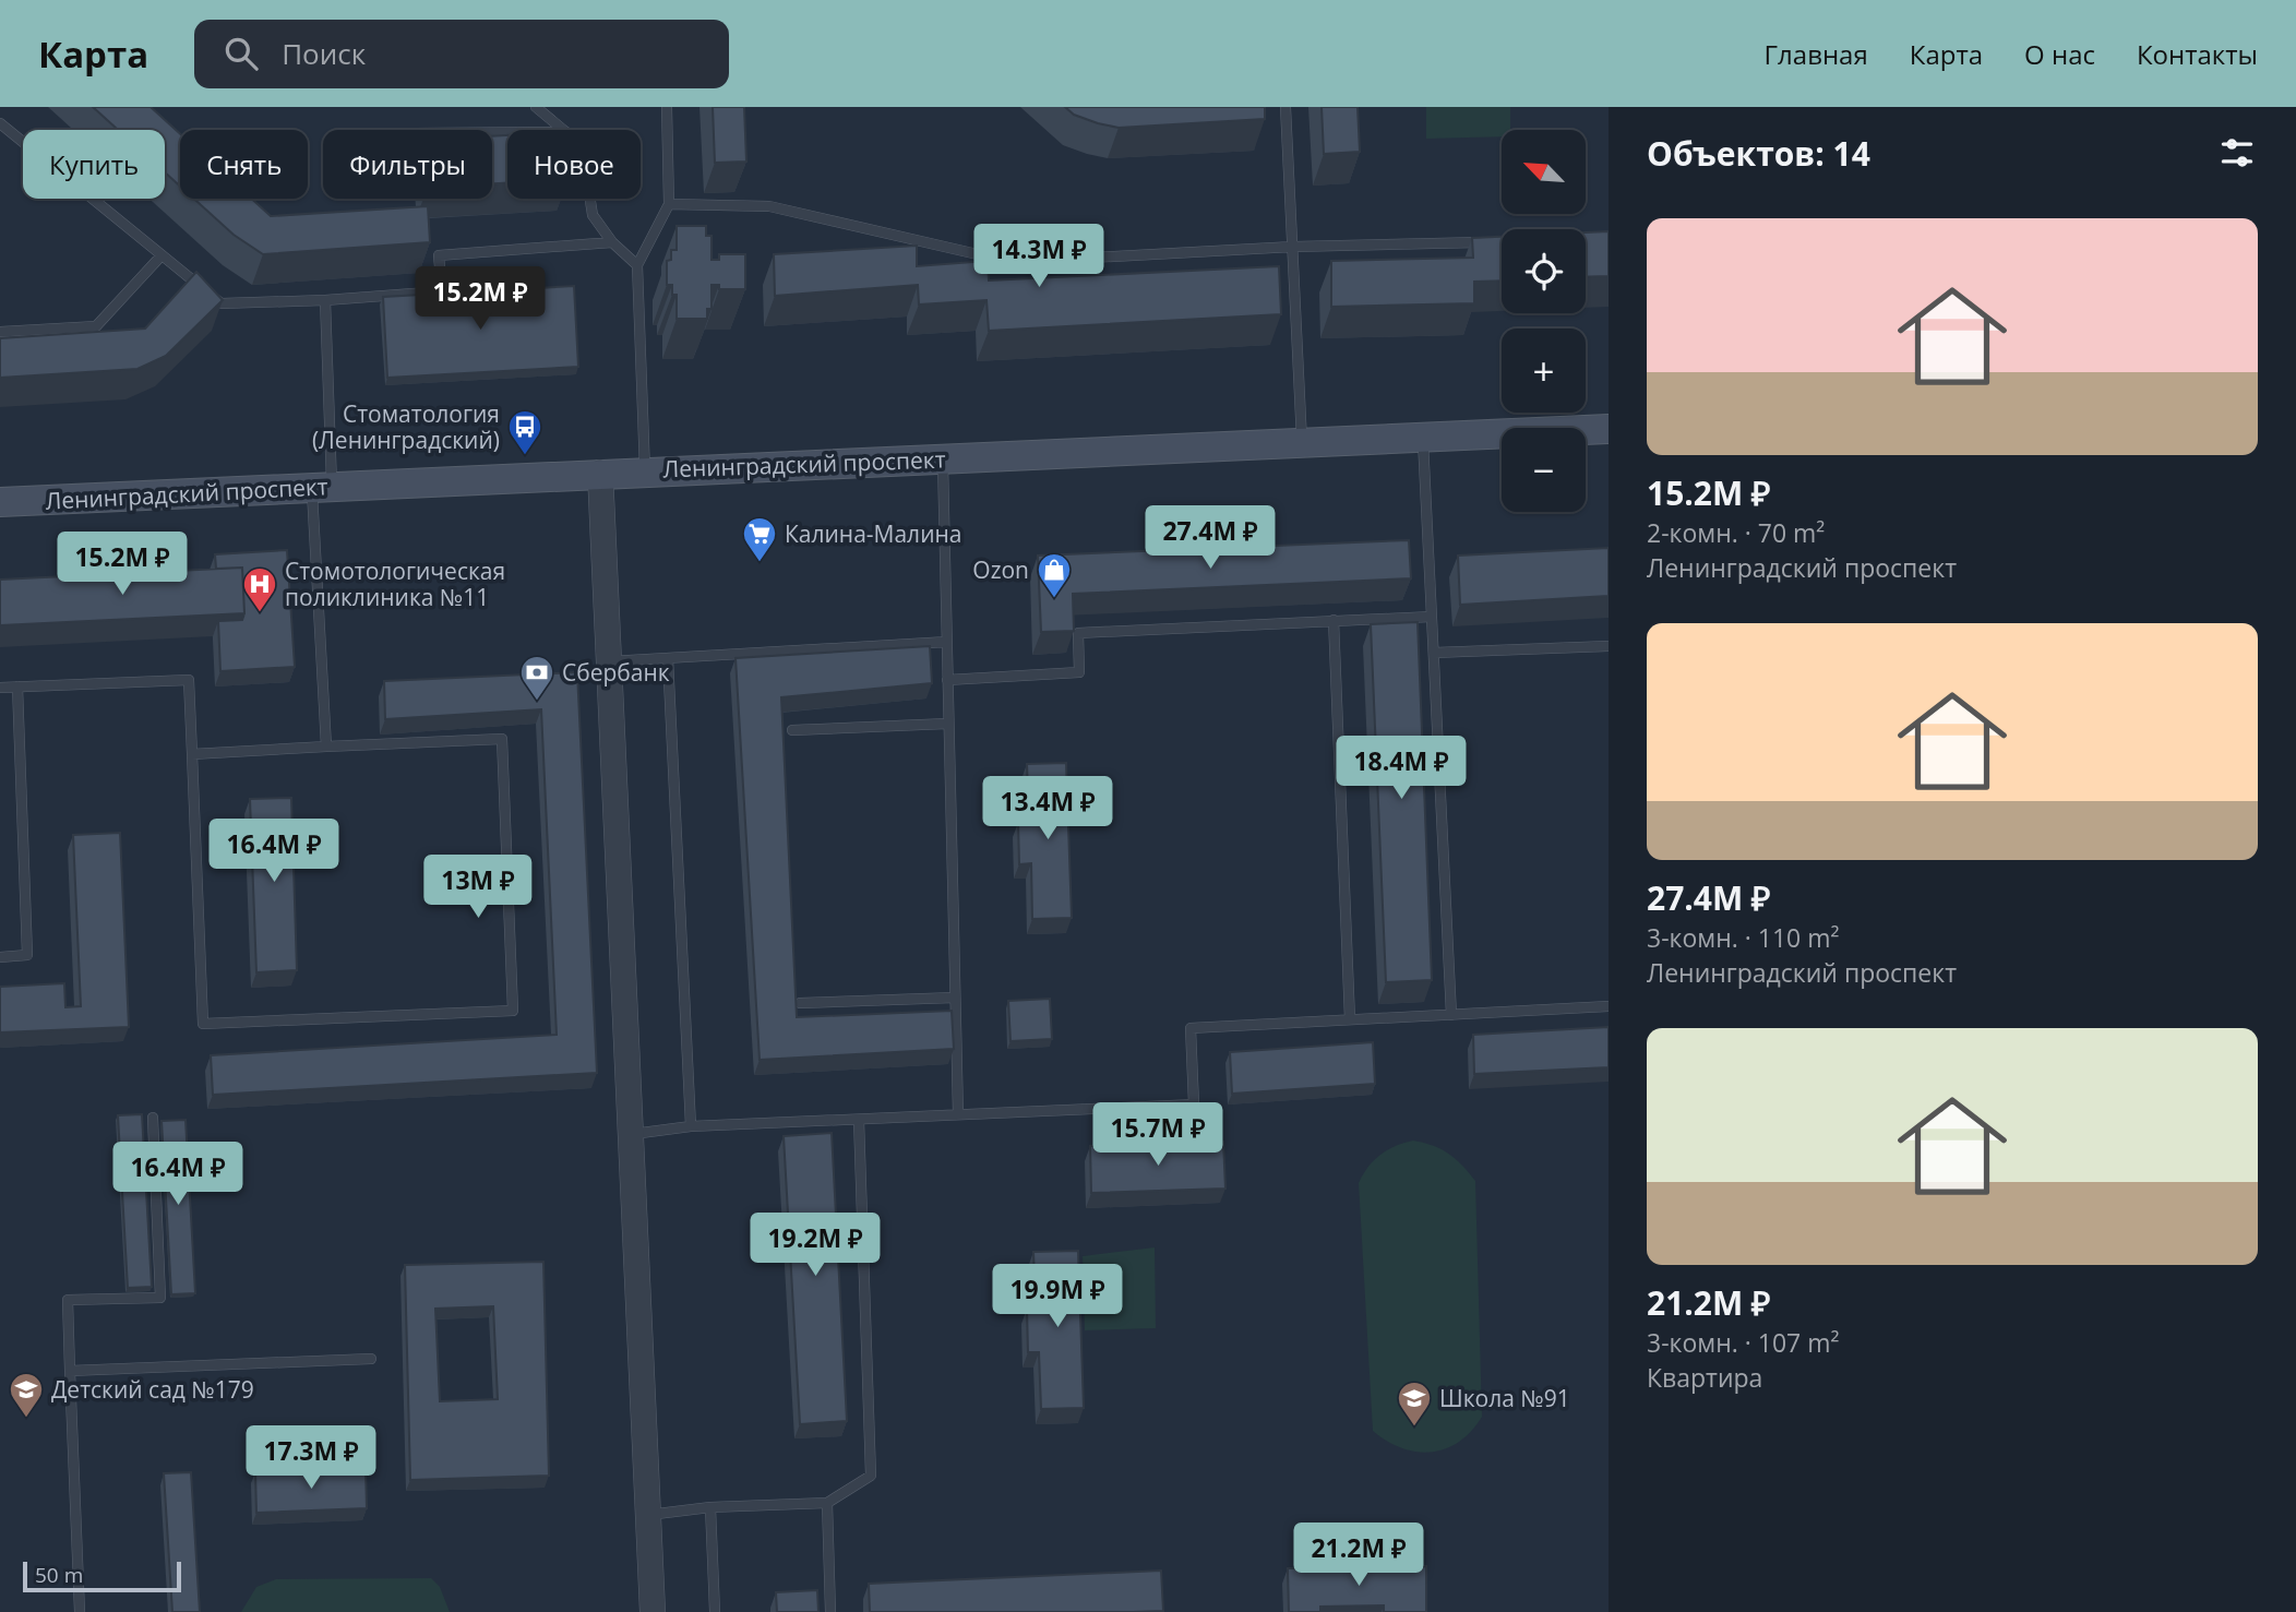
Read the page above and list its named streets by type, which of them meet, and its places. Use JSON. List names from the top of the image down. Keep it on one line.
{"streets":{"main road":["Ленинградский проспект"]},"places":{"bus stop":["Стоматология (Ленинградский)"],"supermarket":["Калина-Малина"],"shop":["Ozon"],"hospital":["Стомотологическая поликлиника №11"],"bank":["Сбербанк"],"school or university":["Детский сад №179","Школа №91"]},"scale_bar":"50 m","north":"top left","page":{"header":"Карта","search":"Поиск","nav":["Главная","Карта","О нас","Контакты"],"heading":"Объектов: 14","map_buttons":["+","−"],"chip":["Купить","Снять","Фильтры","Новое"],"list":[{"name":"15.2M ₽","note":"2-комн. · 70 m² · Ленинградский проспект"},{"name":"27.4M ₽","note":"3-комн. · 110 m² · Ленинградский проспект"},{"name":"21.2M ₽","note":"3-комн. · 107 m² · Квартира"}],"price":["14.3M ₽","15.2M ₽","27.4M ₽","15.2M ₽","18.4M ₽","13.4M ₽","16.4M ₽","13M ₽","15.7M ₽","16.4M ₽","19.2M ₽","19.9M ₽","17.3M ₽","21.2M ₽"],"scale":"50 m"}}
